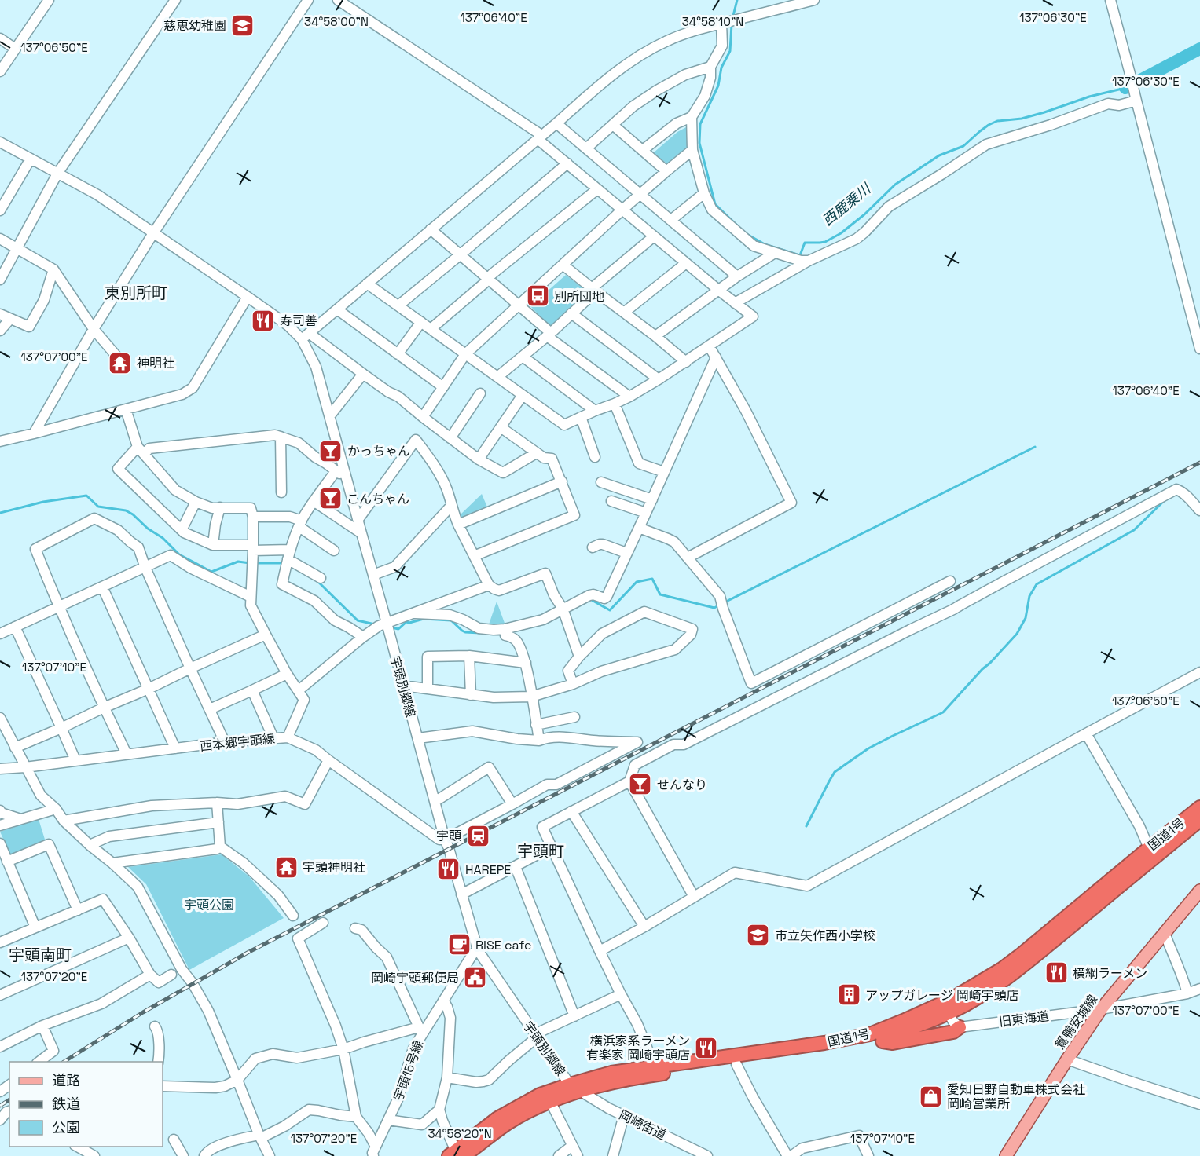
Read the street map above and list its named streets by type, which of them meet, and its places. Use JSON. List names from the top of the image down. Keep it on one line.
{"streets":{"highway":["国道1号"],"main road":["鴛鴨安城線"],"street":["宇頭別郷線","西本郷宇頭線","旧東海道","宇頭15号線","岡崎街道"]},"crossings":[["宇頭別郷線","西本郷宇頭線"],["宇頭別郷線","国道1号"],["宇頭別郷線","宇頭15号線"],["宇頭別郷線","岡崎街道"],["国道1号","岡崎街道"],["旧東海道","鴛鴨安城線"]],"districts":["東別所町","宇頭町","宇頭南町"],"water":["西鹿乗川"],"parks":["宇頭公園"],"places":{"school or university":["慈恵幼稚園","市立矢作西小学校"],"bus stop":["別所団地"],"restaurant":["寿司善","HAREPE","横綱ラーメン","横浜家系ラーメン 有楽家 岡崎宇頭店"],"temple":["神明社","宇頭神明社"],"bar":["かっちゃん","こんちゃん","せんなり"],"station":["宇頭"],"cafe":["RISE cafe"],"public building":["岡崎宇頭郵便局"],"building":["アップガレージ 岡崎宇頭店"],"shop":["愛知日野自動車株式会社 岡崎営業所"]},"legend":["道路","鉄道","公園"],"coordinates":["137°06'40\"E","137°06'30\"E","34°58'00\"N","34°58'10\"N","137°06'50\"E","137°07'00\"E","137°07'10\"E","137°07'20\"E","34°58'20\"N"]}
